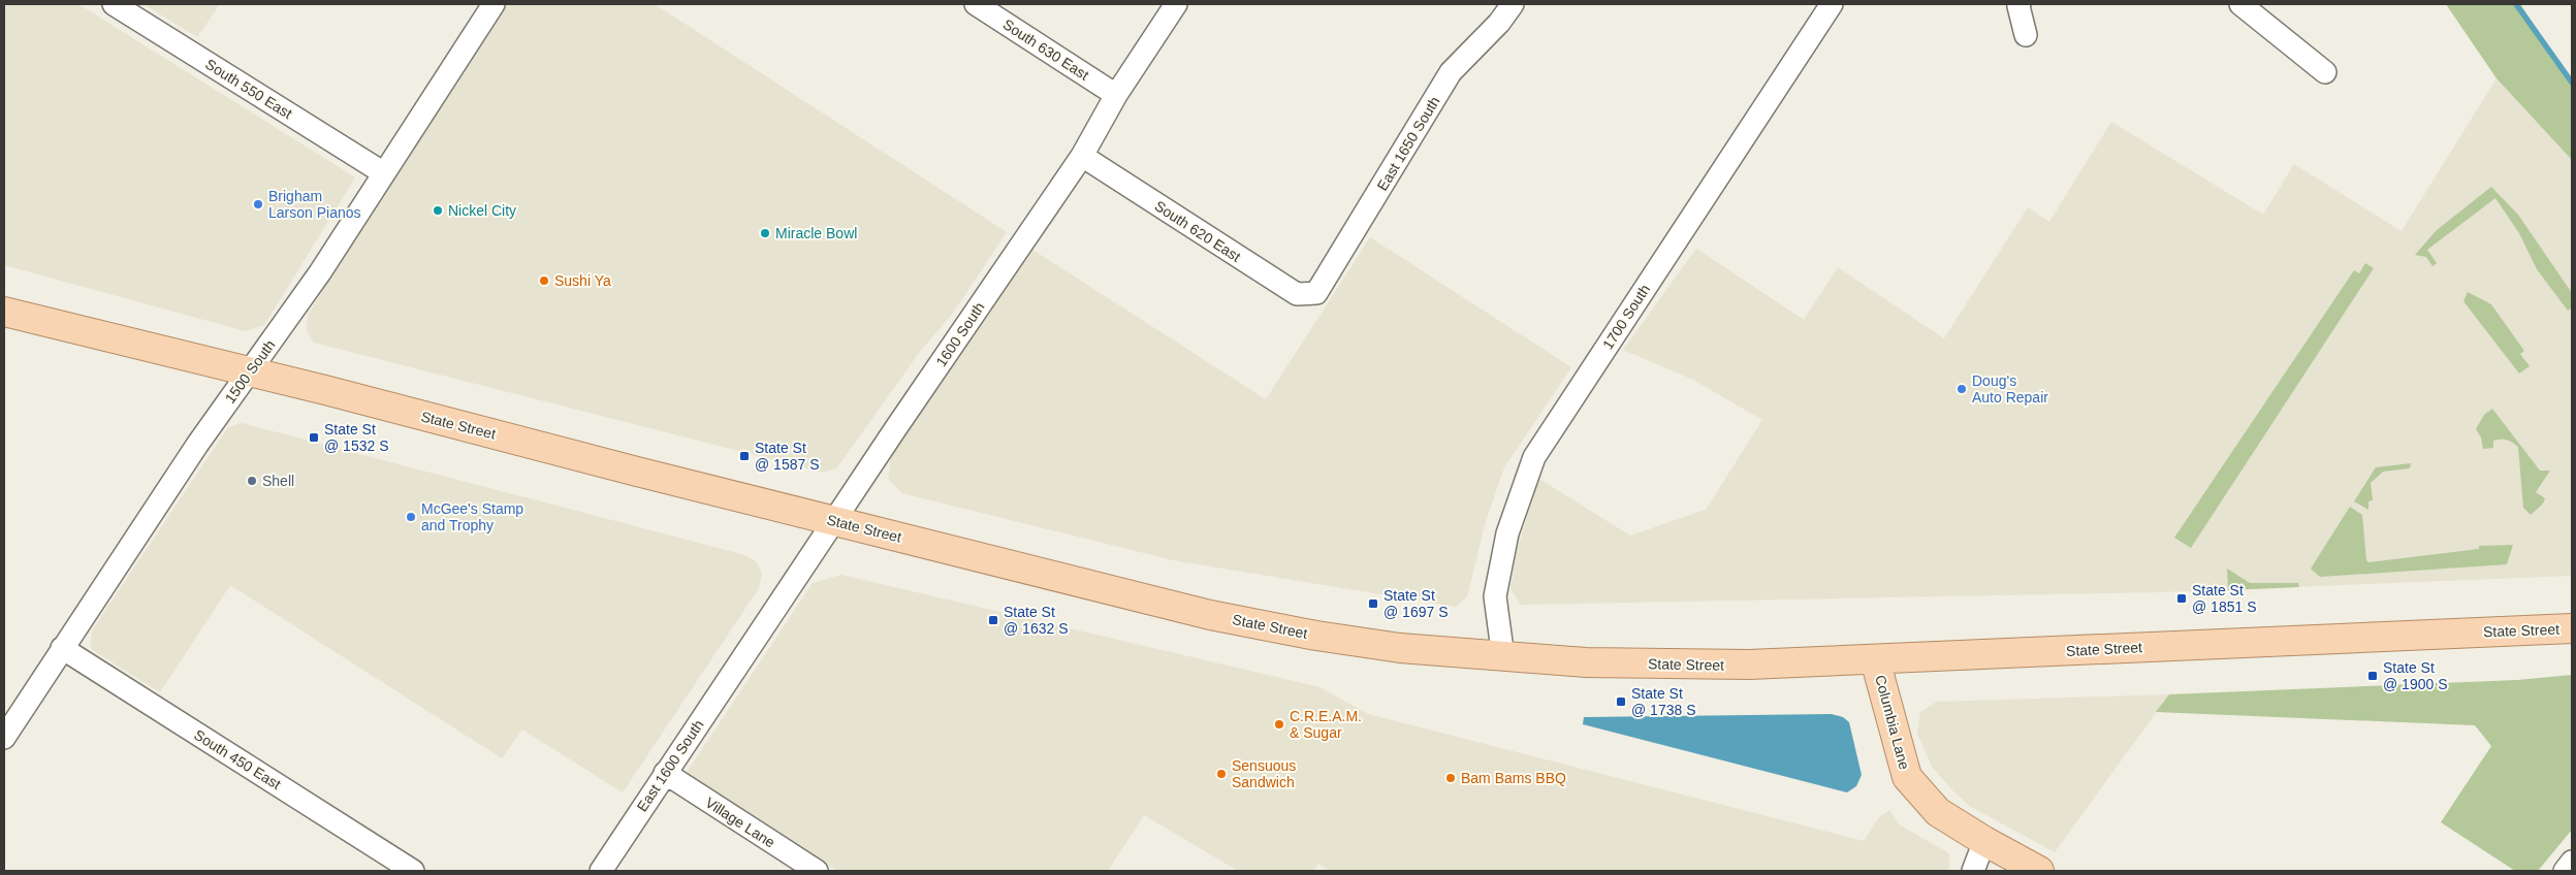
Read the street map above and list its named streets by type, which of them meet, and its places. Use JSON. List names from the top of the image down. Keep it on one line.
{"streets":{"main road":["State Street","Columbia Lane"],"street":["South 630 East","South 550 East","East 1650 South","South 620 East","1700 South","1600 South","1500 South","South 450 East","East 1600 South","Village Lane"]},"crossings":[["South 630 East","1600 South"],["South 550 East","1500 South"],["East 1650 South","South 620 East"],["South 620 East","1600 South"],["1700 South","State Street"],["1600 South","State Street"],["1600 South","East 1600 South"],["1500 South","State Street"],["1500 South","South 450 East"],["State Street","Columbia Lane"],["East 1600 South","Village Lane"]],"places":{"other":["Brigham Larson Pianos","Nickel City","Miracle Bowl","Sushi Ya","Doug's Auto Repair","Shell","McGee's Stamp and Trophy","C.R.E.A.M. & Sugar","Sensuous Sandwich","Bam Bams BBQ"],"transit":["State St @ 1532 S","State St @ 1587 S","State St @ 1851 S","State St @ 1697 S","State St @ 1632 S","State St @ 1900 S","State St @ 1738 S"]}}
